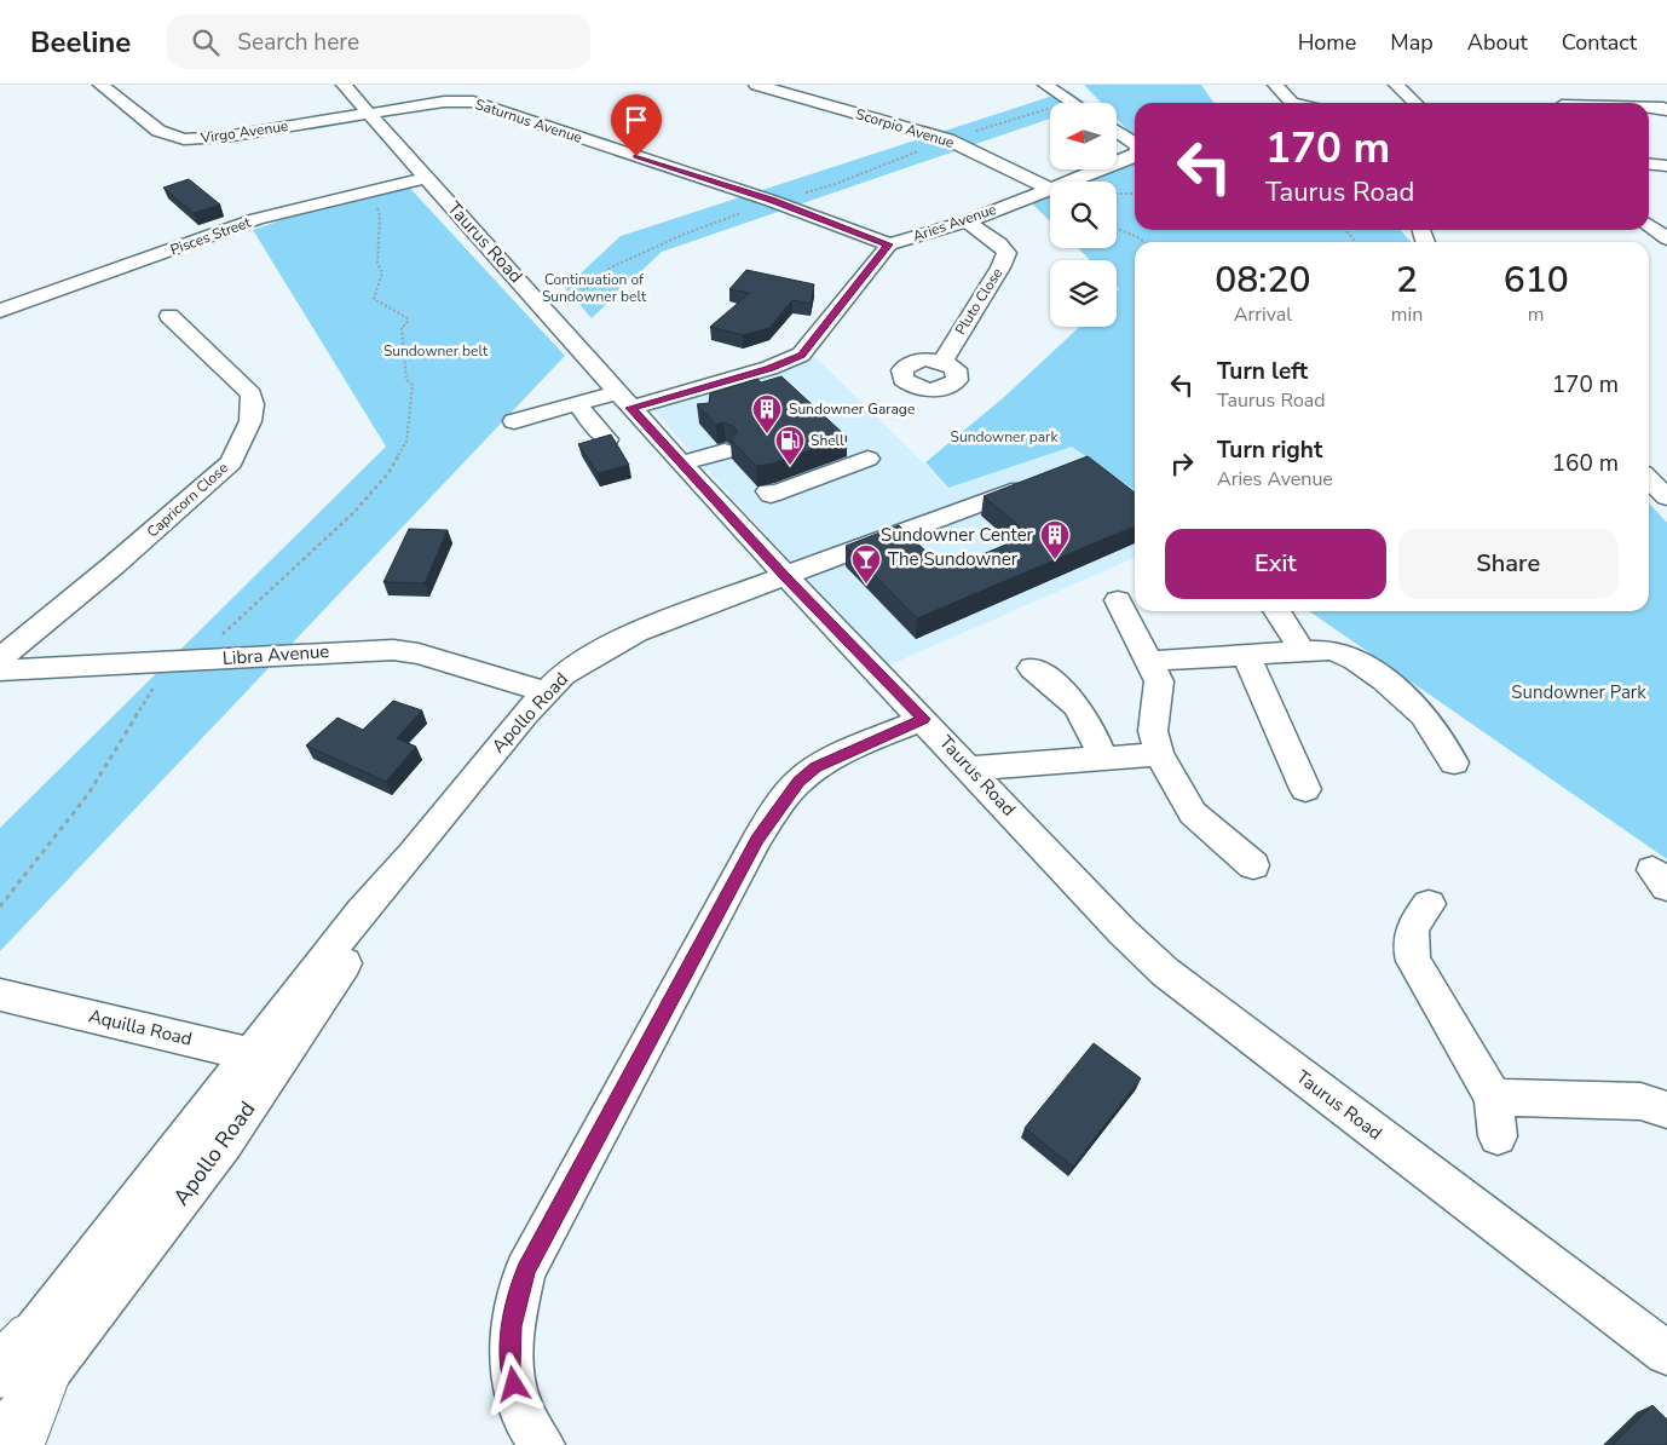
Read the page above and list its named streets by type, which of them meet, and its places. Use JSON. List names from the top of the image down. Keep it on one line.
{"streets":{"street":["Saturnus Avenue","Scorpio Avenue","Virgo Avenue","Aries Avenue","Pisces Street","Taurus Road","Pluto Close","Capricorn Close","Libra Avenue","Apollo Road","Aquilla Road"]},"crossings":[["Saturnus Avenue","Virgo Avenue"],["Saturnus Avenue","Aries Avenue"],["Saturnus Avenue","Taurus Road"],["Scorpio Avenue","Aries Avenue"],["Virgo Avenue","Taurus Road"],["Aries Avenue","Taurus Road"],["Aries Avenue","Pluto Close"],["Pisces Street","Taurus Road"],["Taurus Road","Apollo Road"],["Libra Avenue","Apollo Road"],["Apollo Road","Aquilla Road"]],"parks":["Continuation of Sundowner belt","Sundowner belt","Sundowner park","Sundowner Park"],"places":{"building":["Sundowner Garage","Sundowner Center"],"fuel station":["Shell"],"bar":["The Sundowner"]},"north":"left","page":{"header":"Beeline","search":"Search here","nav":["Home","Map","About","Contact"],"turn":["170 m","Taurus Road"],"eta":["08:20","Arrival","2","min","610","m"],"list":[{"name":"Turn left","note":"Taurus Road","value":"170 m"},{"name":"Turn right","note":"Aries Avenue","value":"160 m"}],"buttons":["Exit","Share"]}}
